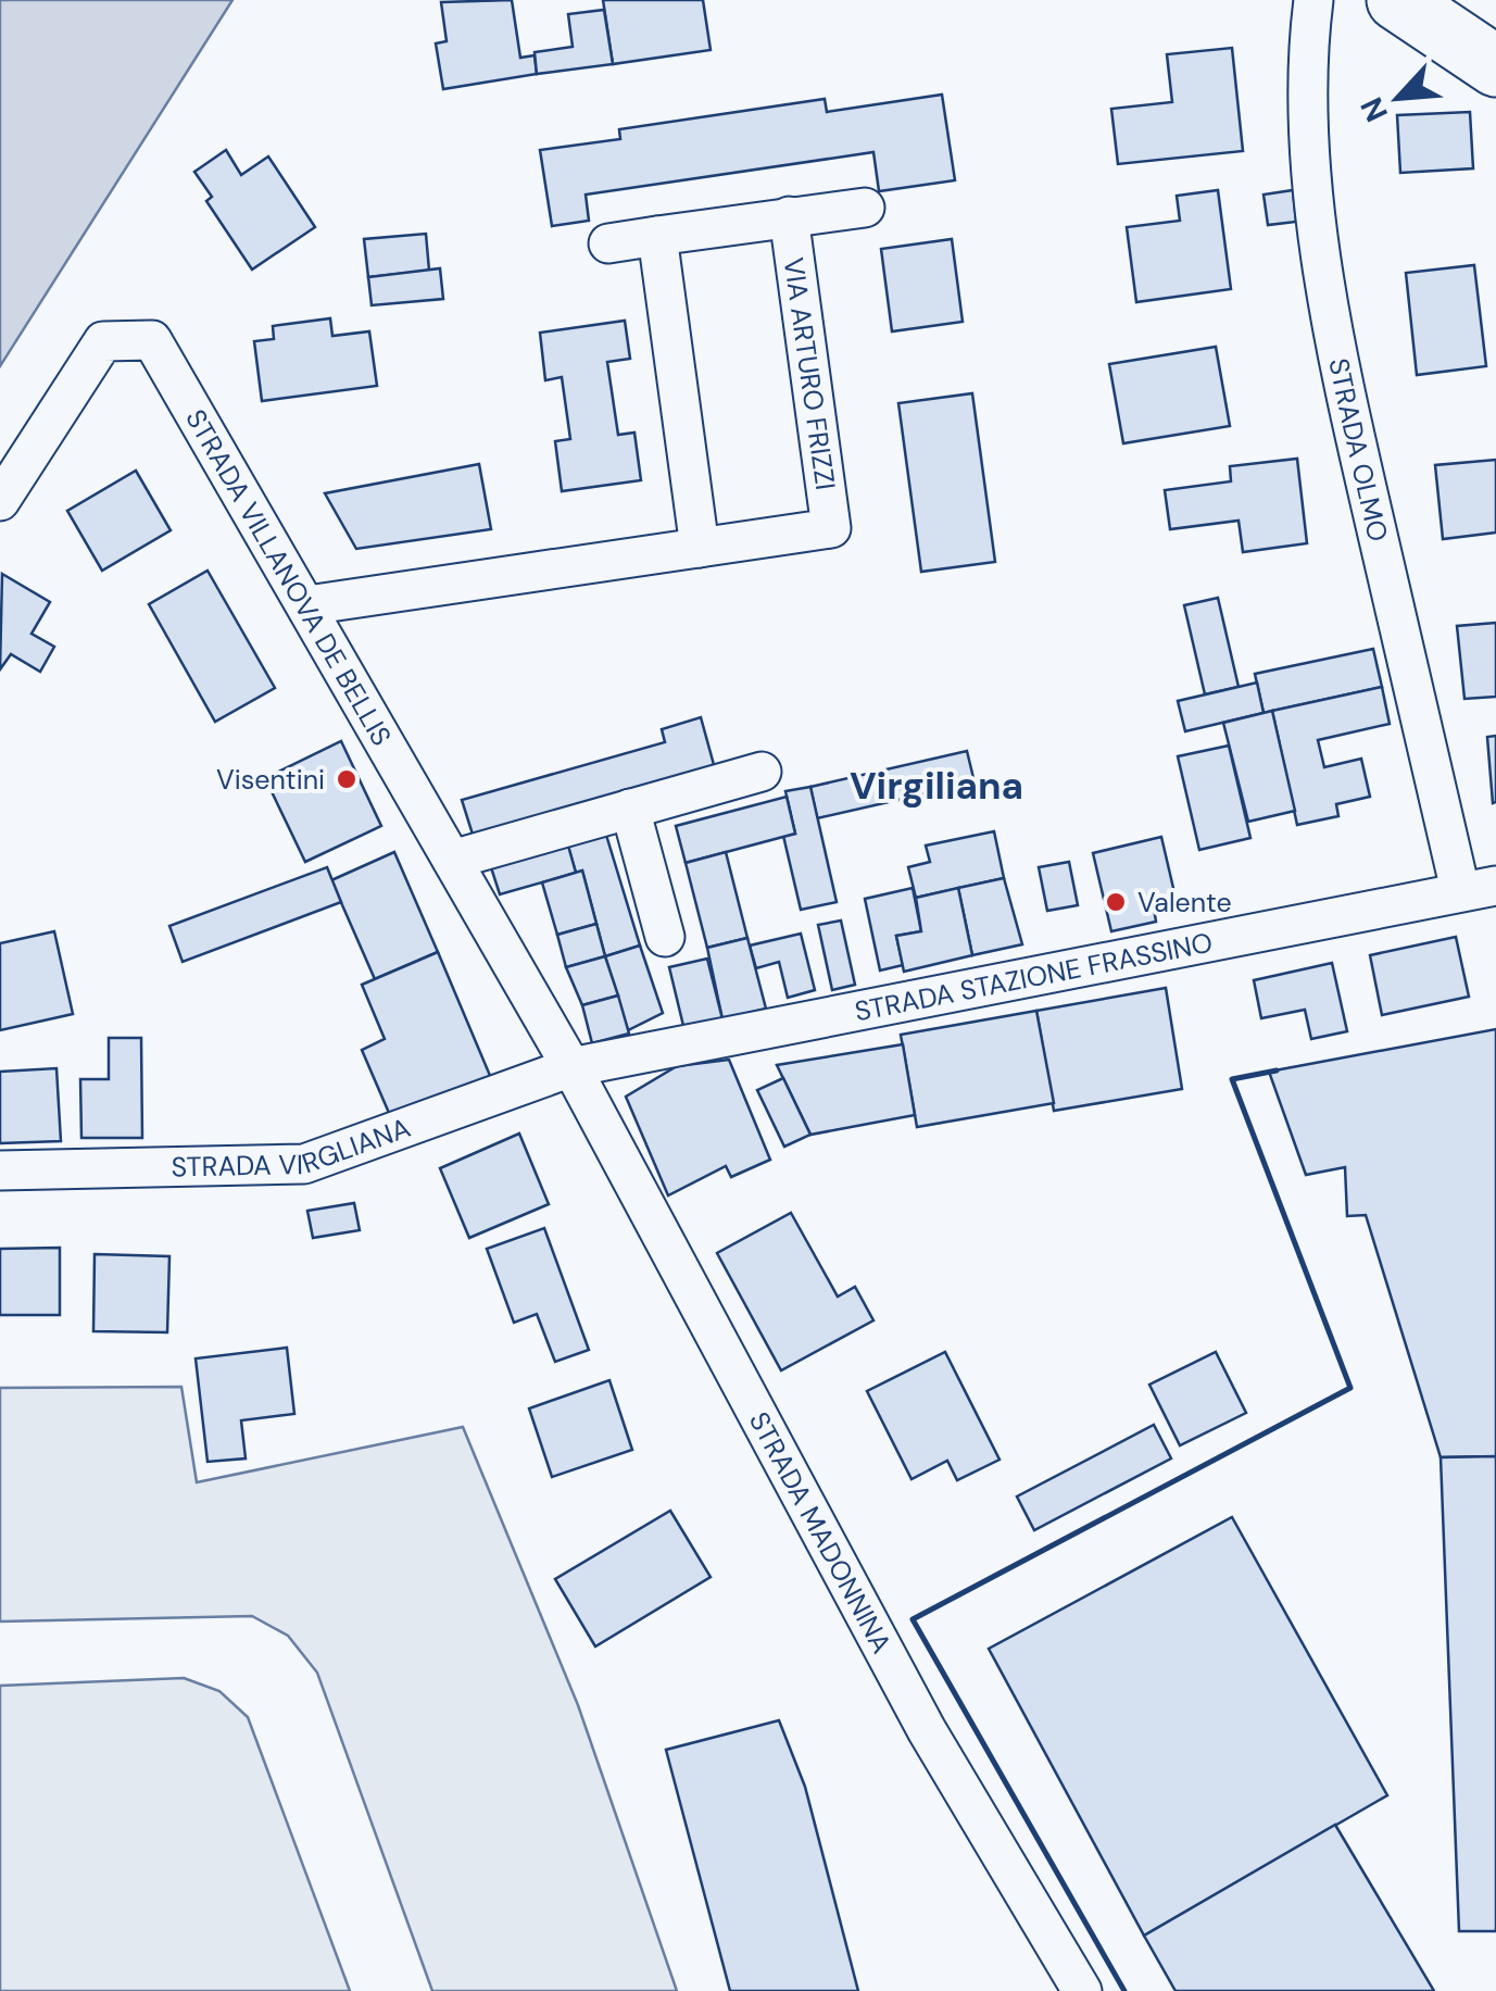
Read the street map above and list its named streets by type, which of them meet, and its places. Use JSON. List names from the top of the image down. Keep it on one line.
{"streets":{"street":["VIA ARTURO FRIZZI","STRADA OLMO","STRADA VILLANOVA DE BELLIS","STRADA STAZIONE FRASSINO","STRADA VIRGLIANA","STRADA MADONNINA"]},"crossings":[["VIA ARTURO FRIZZI","STRADA VILLANOVA DE BELLIS"],["STRADA OLMO","STRADA STAZIONE FRASSINO"],["STRADA VILLANOVA DE BELLIS","STRADA STAZIONE FRASSINO"],["STRADA VILLANOVA DE BELLIS","STRADA VIRGLIANA"],["STRADA VILLANOVA DE BELLIS","STRADA MADONNINA"],["STRADA STAZIONE FRASSINO","STRADA VIRGLIANA"],["STRADA STAZIONE FRASSINO","STRADA MADONNINA"],["STRADA VIRGLIANA","STRADA MADONNINA"]],"districts":["Virgiliana"],"places":["Visentini","Valente"],"north":"bottom left"}
